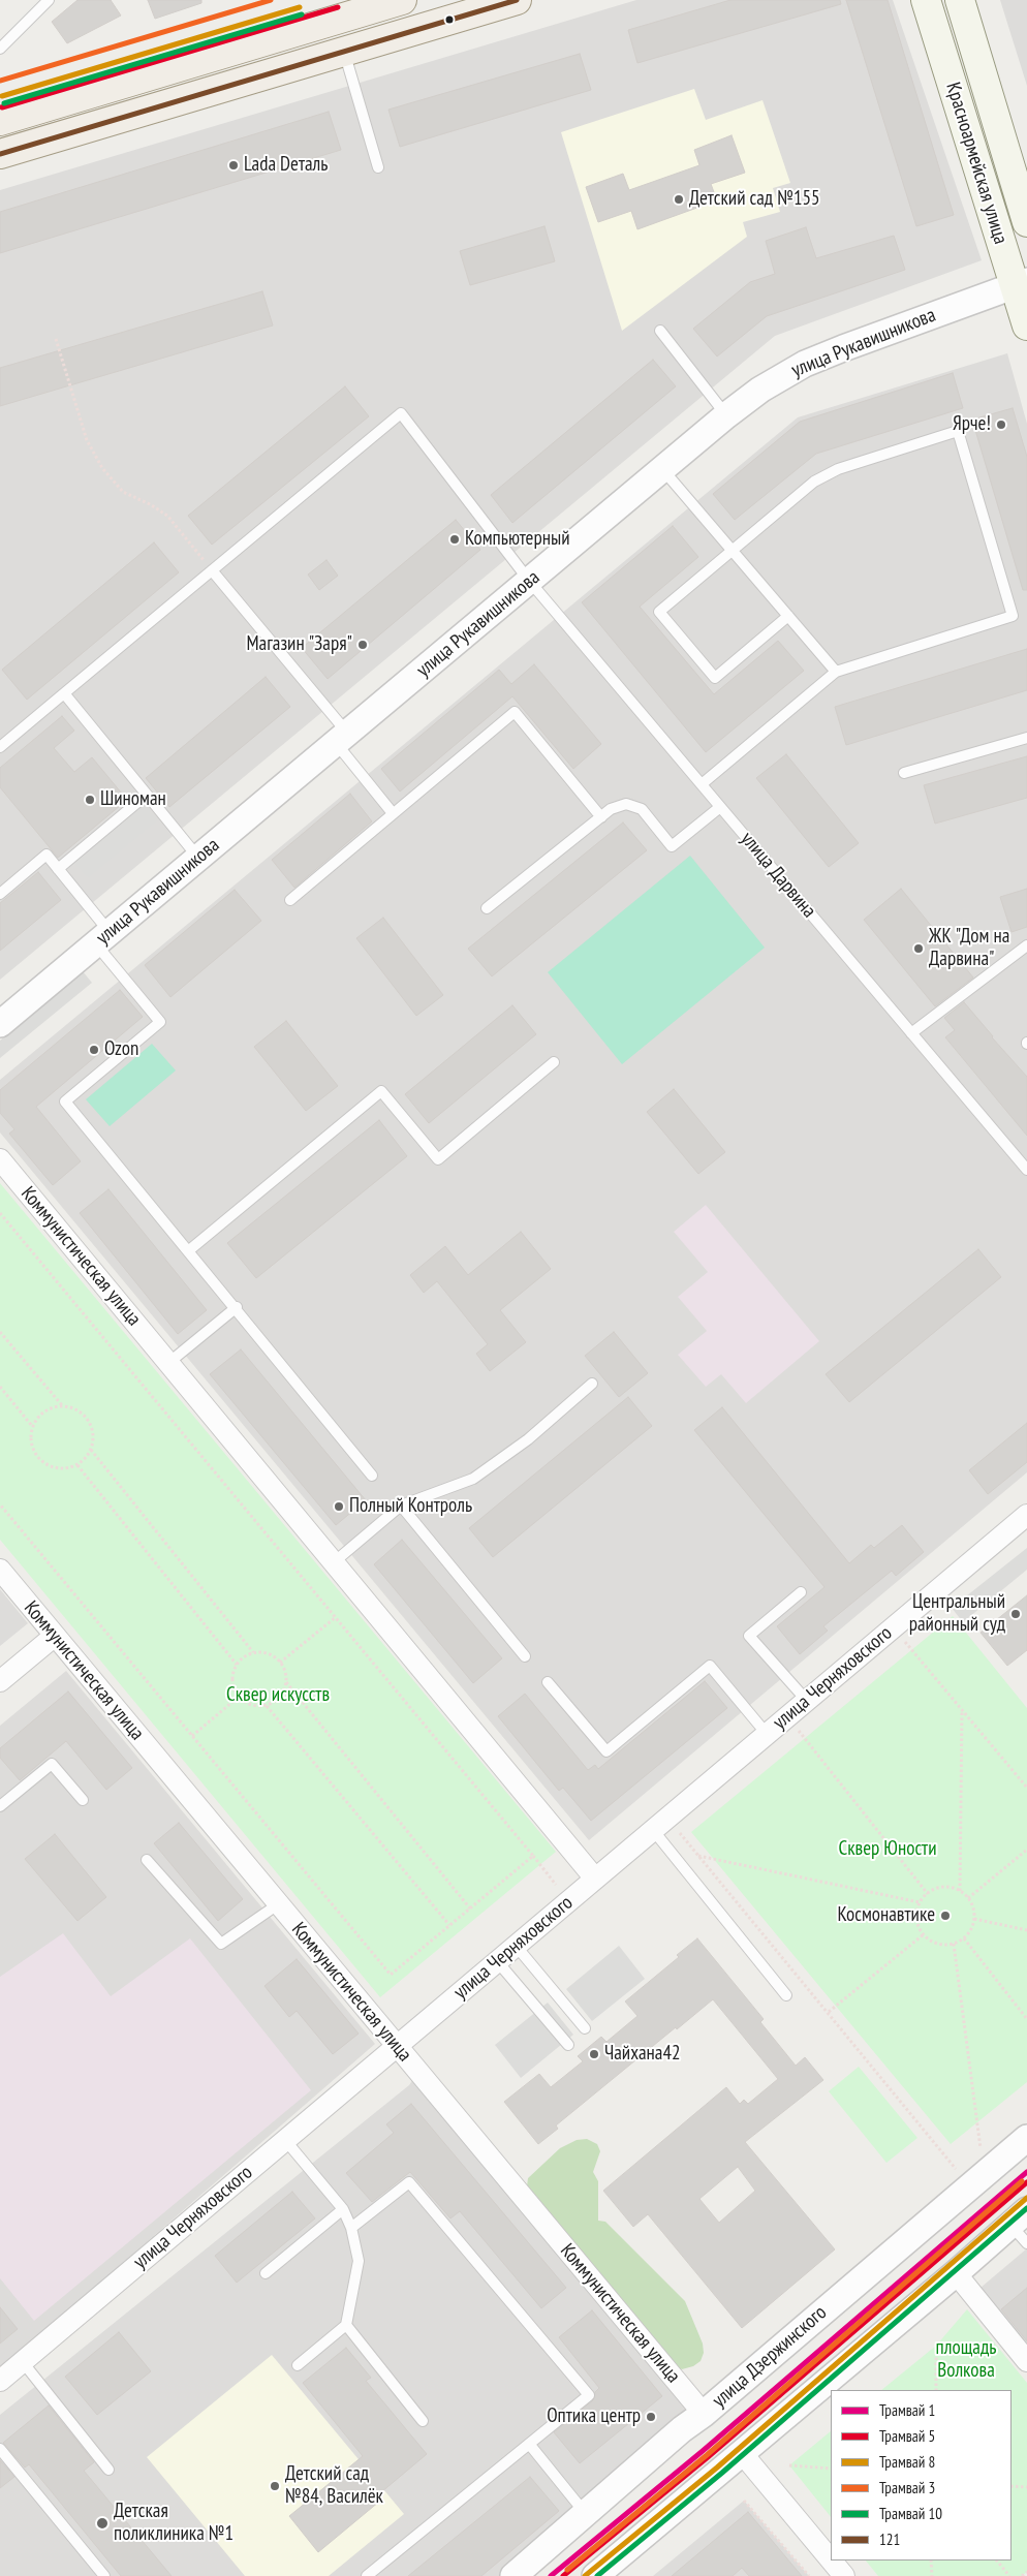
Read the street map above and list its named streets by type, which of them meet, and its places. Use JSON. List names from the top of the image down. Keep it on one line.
{"streets":{"main road":["Красноармейская улица"],"street":["улица Рукавишникова","Коммунистическая улица","улица Черняховского","улица Дзержинского"],"lane":["улица Дарвина"]},"crossings":[["Красноармейская улица","улица Рукавишникова"],["улица Рукавишникова","улица Дарвина"],["Коммунистическая улица","улица Черняховского"],["Коммунистическая улица","улица Дзержинского"]],"parks":["Сквер искусств","Сквер Юности","площадь Волкова"],"places":["Lada Dеталь","Детский сад №155","Ярче!","Компьютерный","Магазин \"Заря\"","Шиноман","ЖК \"Дом на Дарвина\"","Ozon","Полный Контроль","Центральный районный суд","Космонавтике","Чайхана42","Оптика центр","Детский сад №84, Василёк","Детская поликлиника №1"],"lines":["tram line 3","transit line 121","tram line 5","tram line 8","tram line 10","tram line 1"],"legend":["Трамвай 1","Трамвай 5","Трамвай 8","Трамвай 3","Трамвай 10","121"]}
